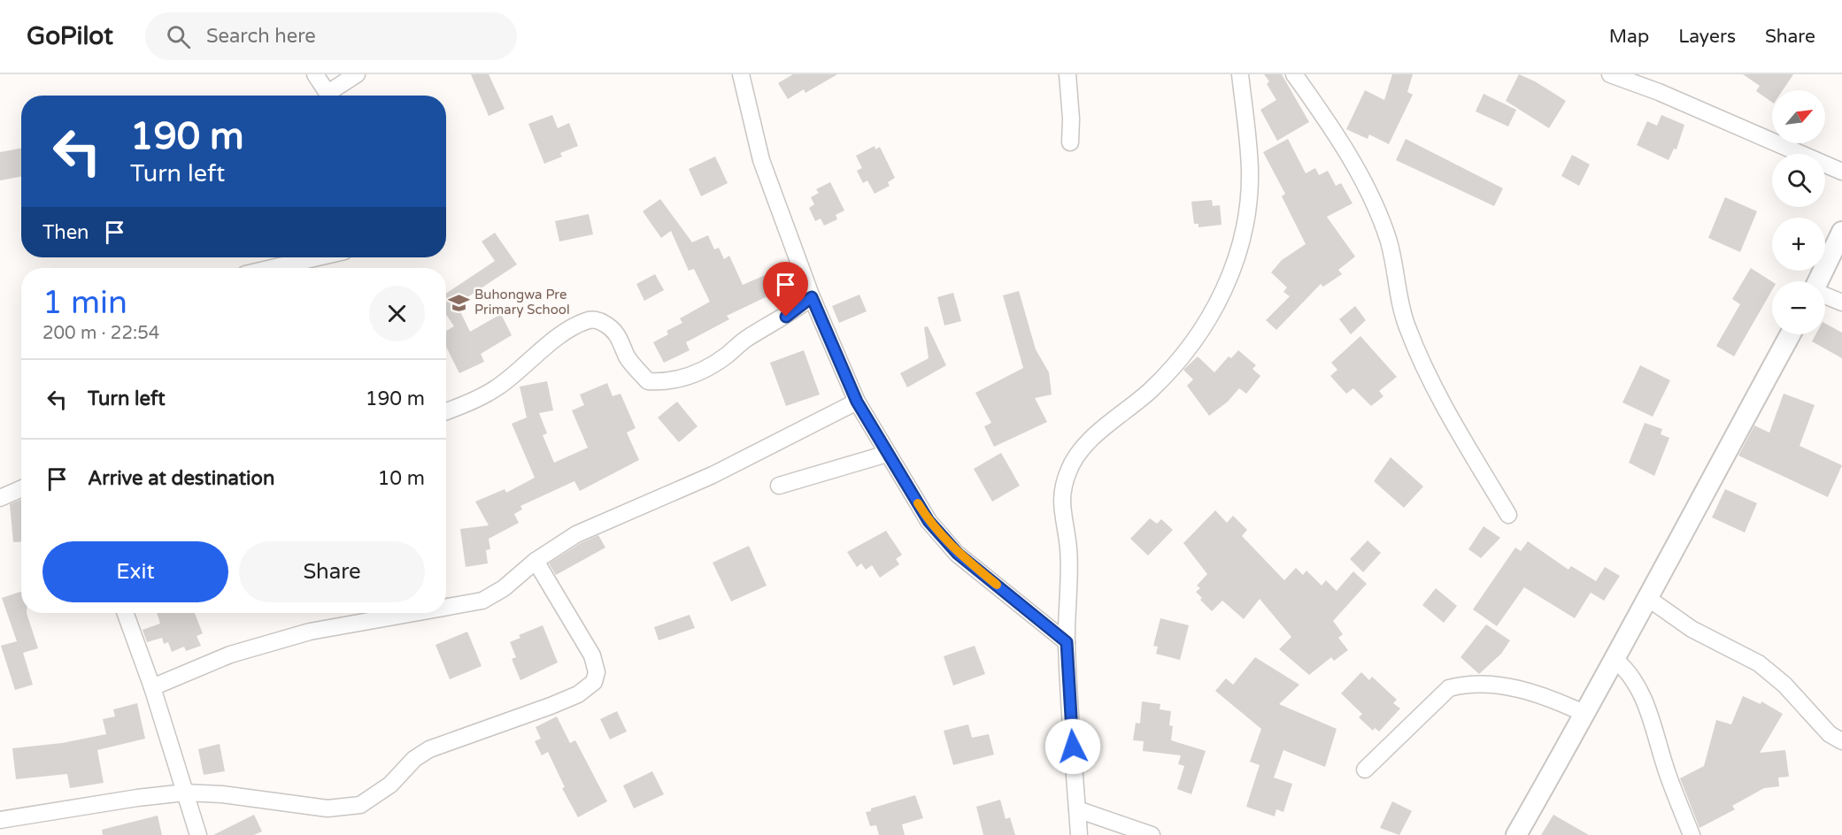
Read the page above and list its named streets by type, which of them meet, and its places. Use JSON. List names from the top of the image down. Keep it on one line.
{"places":{"school or university":["Buhongwa Pre Primary School"]},"north":"top right","page":{"header":"GoPilot","search":"Search here","nav":["Map","Layers","Share"],"map_buttons":["+","−"],"turn":["190 m","Turn left"],"then":"Then","heading":["1 min","200 m · 22:54"],"list":[{"name":"Turn left","value":"190 m"},{"name":"Arrive at destination","value":"10 m"}],"buttons":["Exit","Share"]}}
